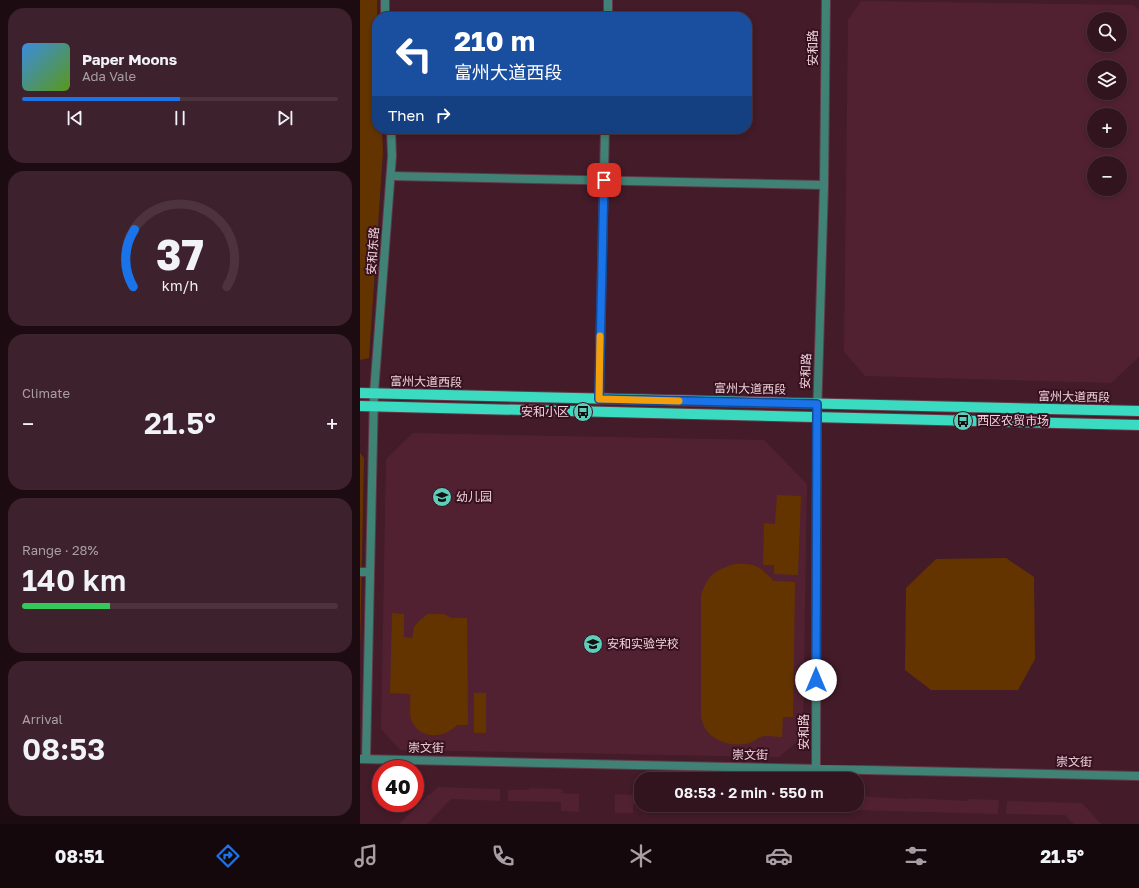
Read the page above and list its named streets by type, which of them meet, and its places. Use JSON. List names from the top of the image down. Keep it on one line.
{"streets":{"main road":["富州大道西段"],"street":["安和路","安和东路","崇文街"]},"crossings":[["安和路","富州大道西段"],["安和路","崇文街"],["安和东路","富州大道西段"],["安和东路","崇文街"]],"places":{"bus stop":["安和小区","西区农贸市场"],"school or university":["幼儿园","安和实验学校"]},"page":{"map_buttons":["+","−"],"turn":["210 m","富州大道西段"],"song":["Paper Moons","Ada Vale"],"then":"Then","tile":["Climate",["Range · 28%","140 km"],["Arrival","08:53"]],"heat":["−","21.5°","+"],"limit":"40","trip":"08:53 · 2 min · 550 m","tabs":["08:51","21.5°"],"gauge":["37","km/h"]}}
